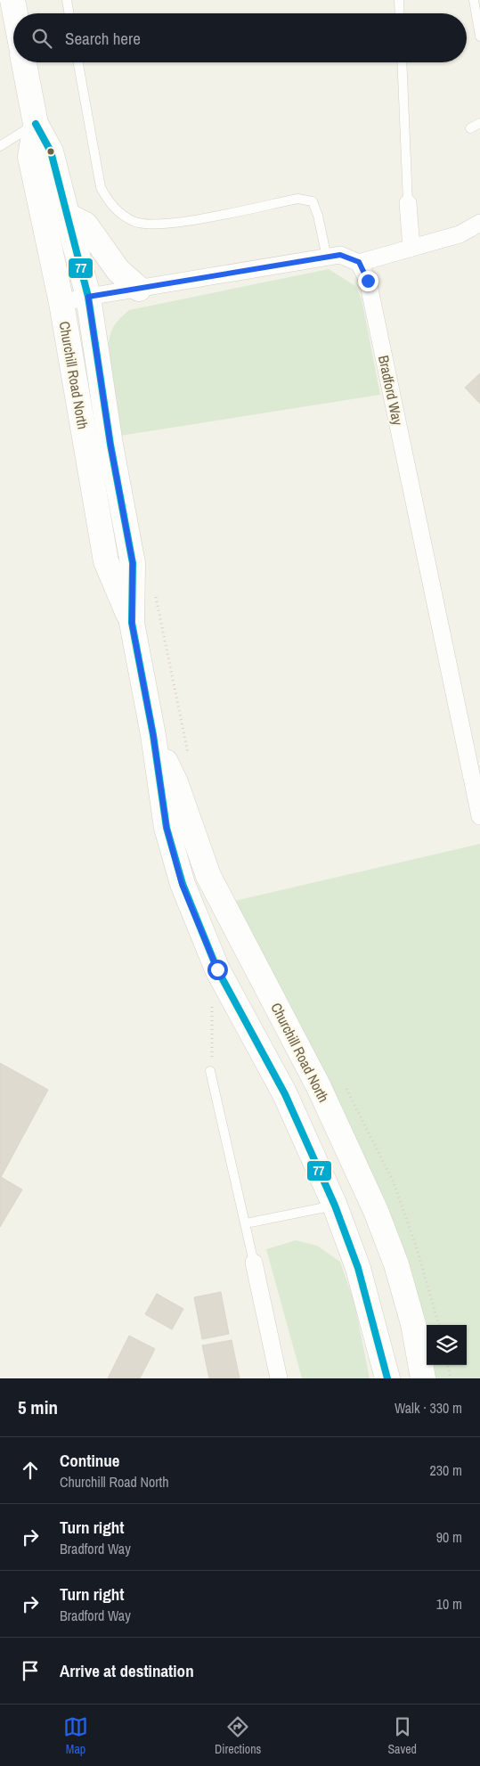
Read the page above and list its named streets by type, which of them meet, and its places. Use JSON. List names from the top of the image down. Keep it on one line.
{"streets":{"street":["Churchill Road North","Bradford Way"]},"lines":["transit line 77"],"page":{"search":"Search here","heading":["5 min","Walk · 330 m"],"list":[["Continue","Churchill Road North","230 m"],["Turn right","Bradford Way","90 m"],["Turn right","Bradford Way","10 m"],"Arrive at destination"],"nav":["Map","Directions","Saved"]}}
